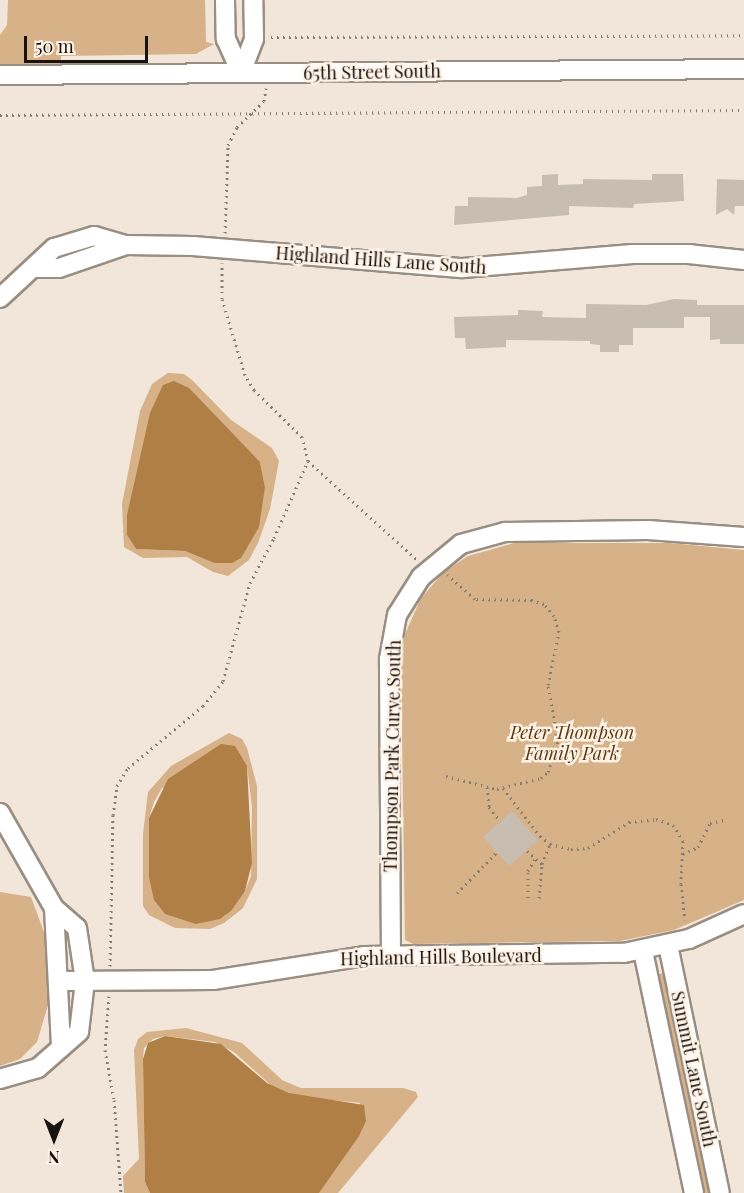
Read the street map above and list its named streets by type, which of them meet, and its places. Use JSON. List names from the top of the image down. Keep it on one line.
{"streets":{"street":["65th Street South","Highland Hills Lane South","Thompson Park Curve South","Highland Hills Boulevard","Summit Lane South"]},"crossings":[["Thompson Park Curve South","Highland Hills Boulevard"],["Highland Hills Boulevard","Summit Lane South"]],"parks":["Peter Thompson Family Park"],"scale_bar":"50 m","north":"bottom"}
